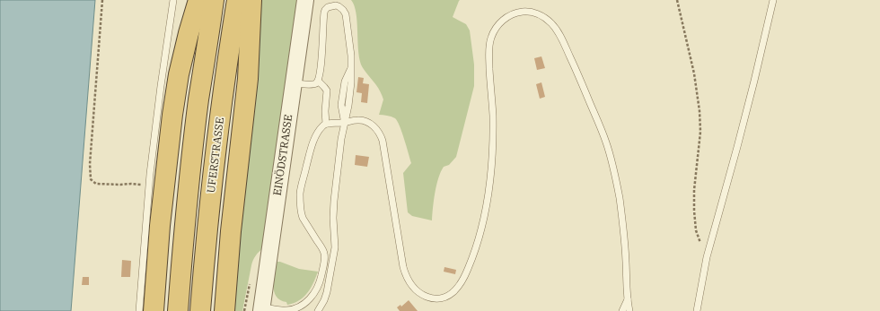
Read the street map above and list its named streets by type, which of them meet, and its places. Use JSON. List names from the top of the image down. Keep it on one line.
{"streets":{"highway":["UFERSTRASSE"],"street":["EINÖDSTRASSE"]}}
